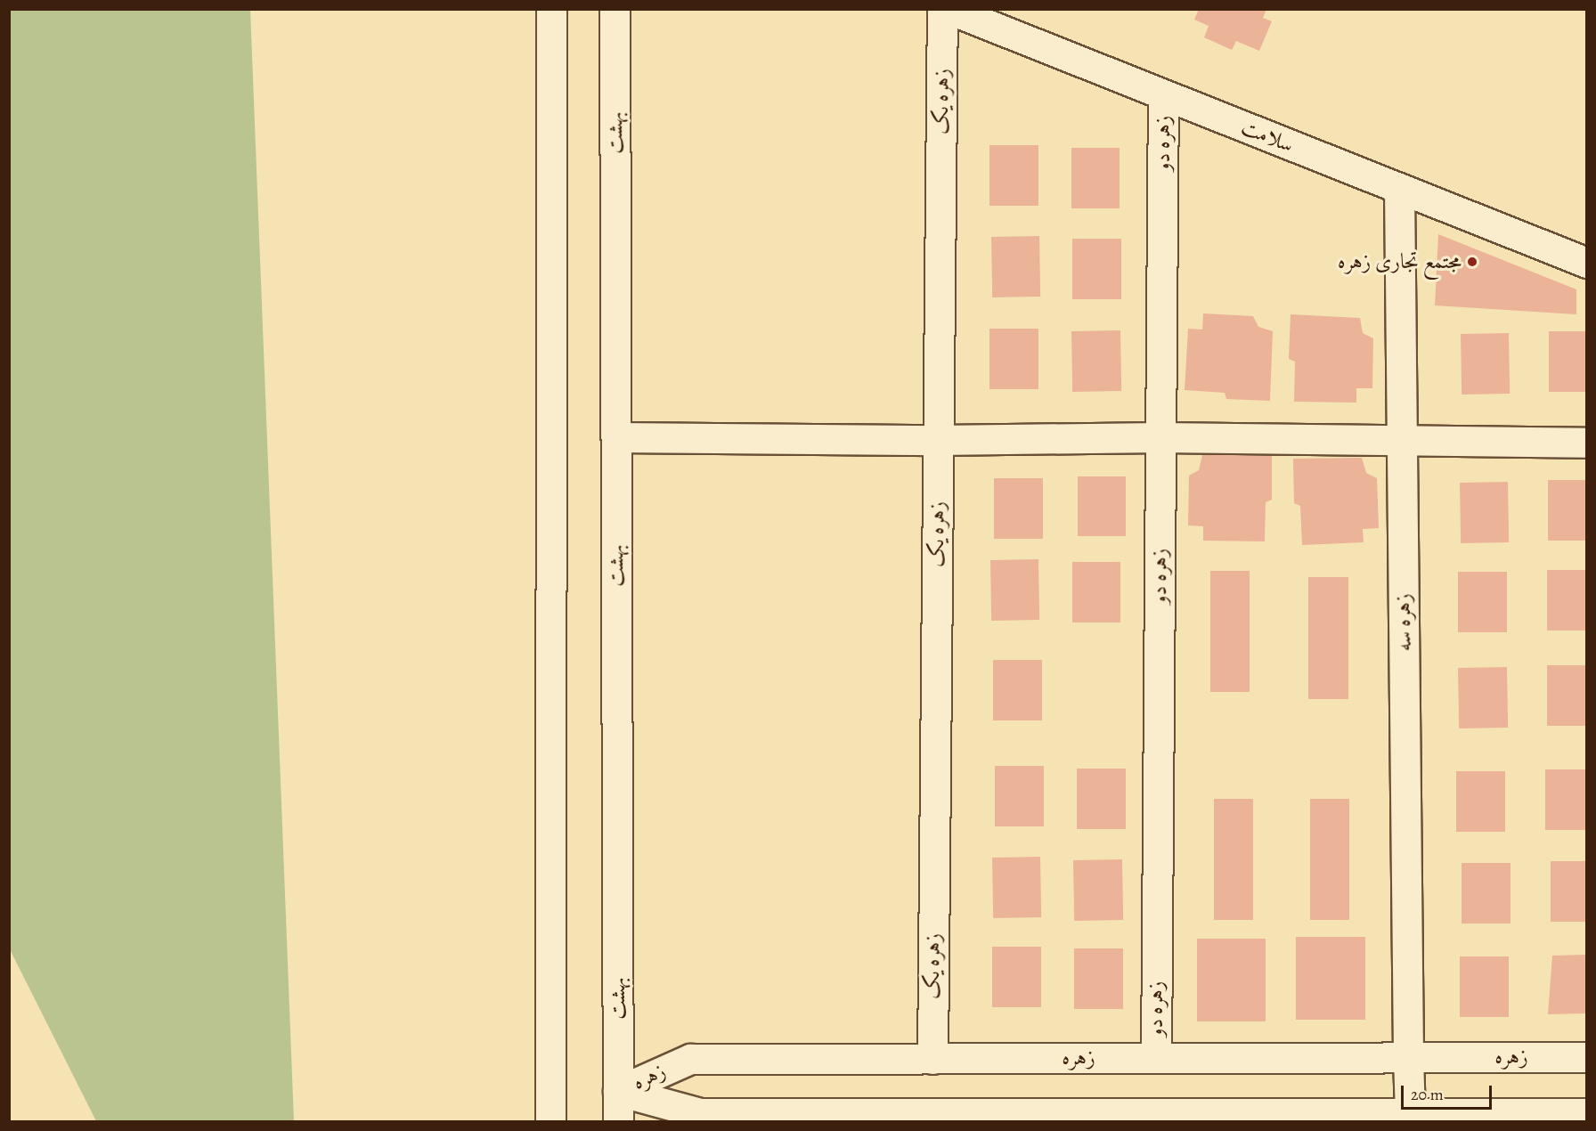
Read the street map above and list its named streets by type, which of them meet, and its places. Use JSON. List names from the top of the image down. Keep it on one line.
{"streets":{"street":["زهره یک","بهشت","سلامت","زهره دو","زهره سه","زهره"]},"crossings":[["زهره یک","زهره"],["بهشت","زهره"],["سلامت","زهره دو"],["سلامت","زهره سه"],["زهره دو","زهره"],["زهره سه","زهره"]],"places":["مجتمع تجاری زهره"],"scale_bar":"20 m"}
